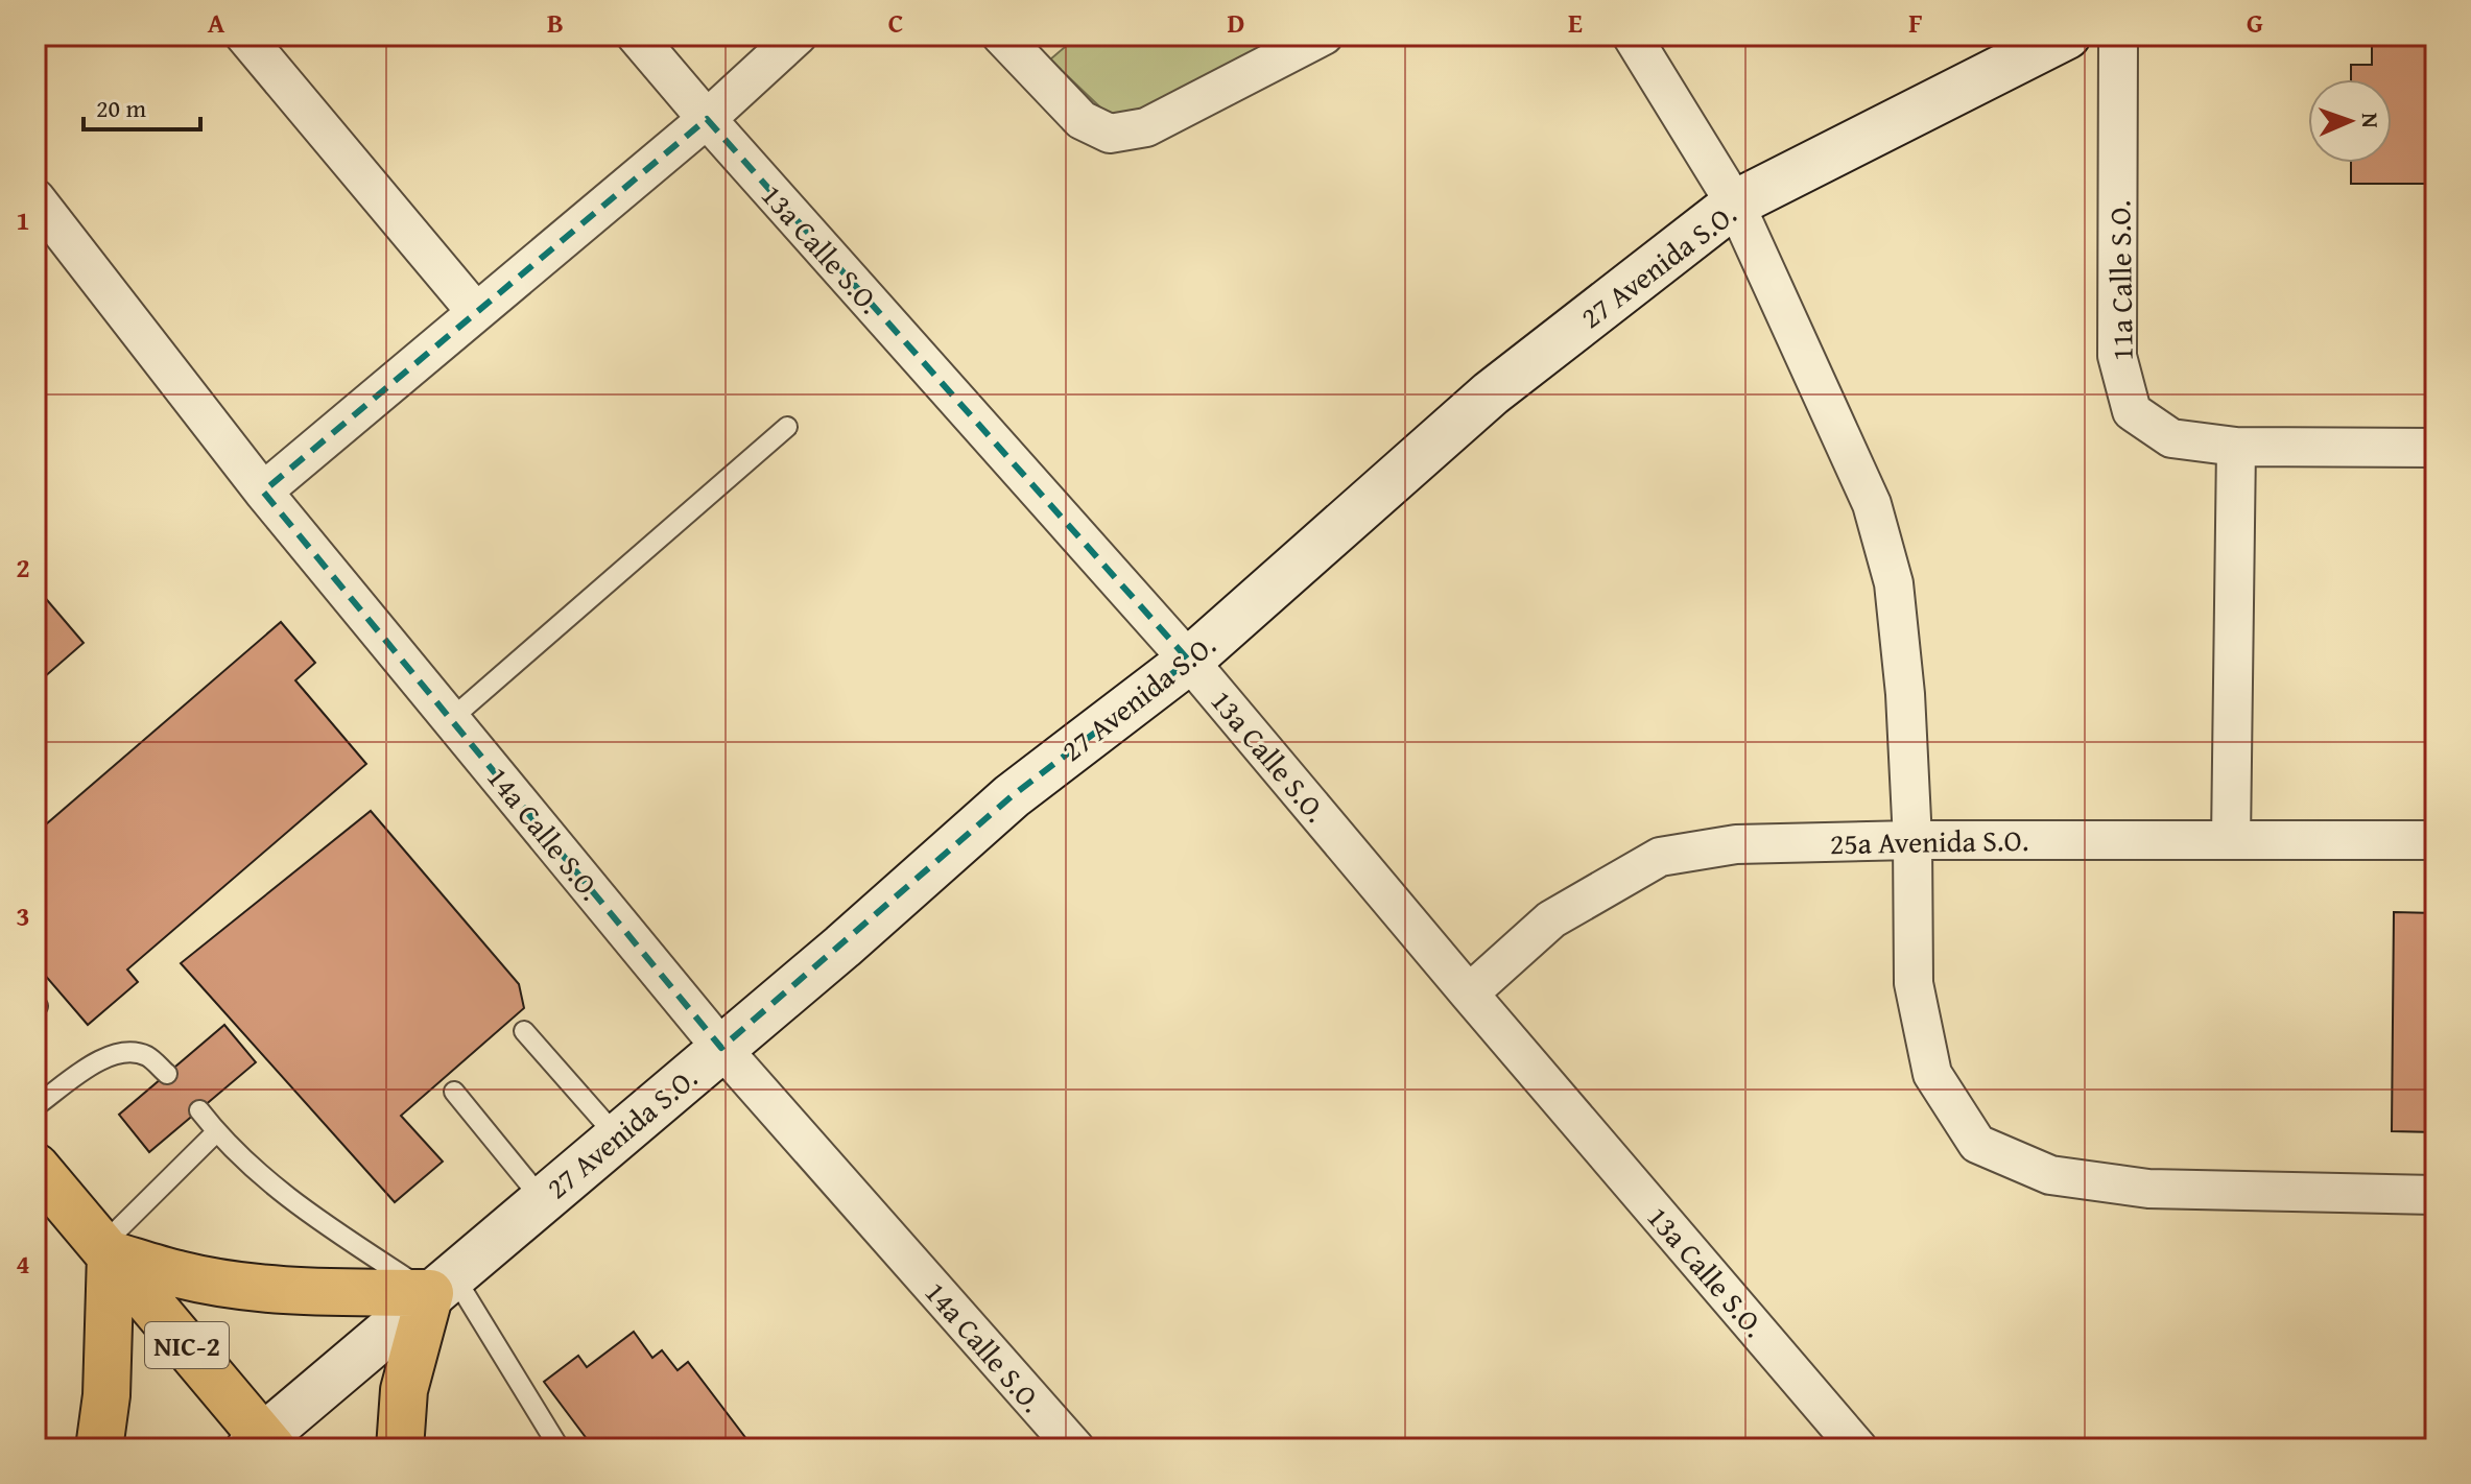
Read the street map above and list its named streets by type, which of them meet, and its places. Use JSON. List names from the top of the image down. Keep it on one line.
{"streets":{"highway":["NIC-2"],"main road":["27 Avenida S.O."],"street":["13a Calle S.O.","11a Calle S.O.","14a Calle S.O.","25a Avenida S.O."]},"crossings":[["13a Calle S.O.","27 Avenida S.O."],["13a Calle S.O.","25a Avenida S.O."],["27 Avenida S.O.","14a Calle S.O."],["27 Avenida S.O.","NIC-2"]],"scale_bar":"20 m","north":"right","grid":{"columns":["A","B","C","D","E","F","G"],"rows":["1","2","3","4"]}}
